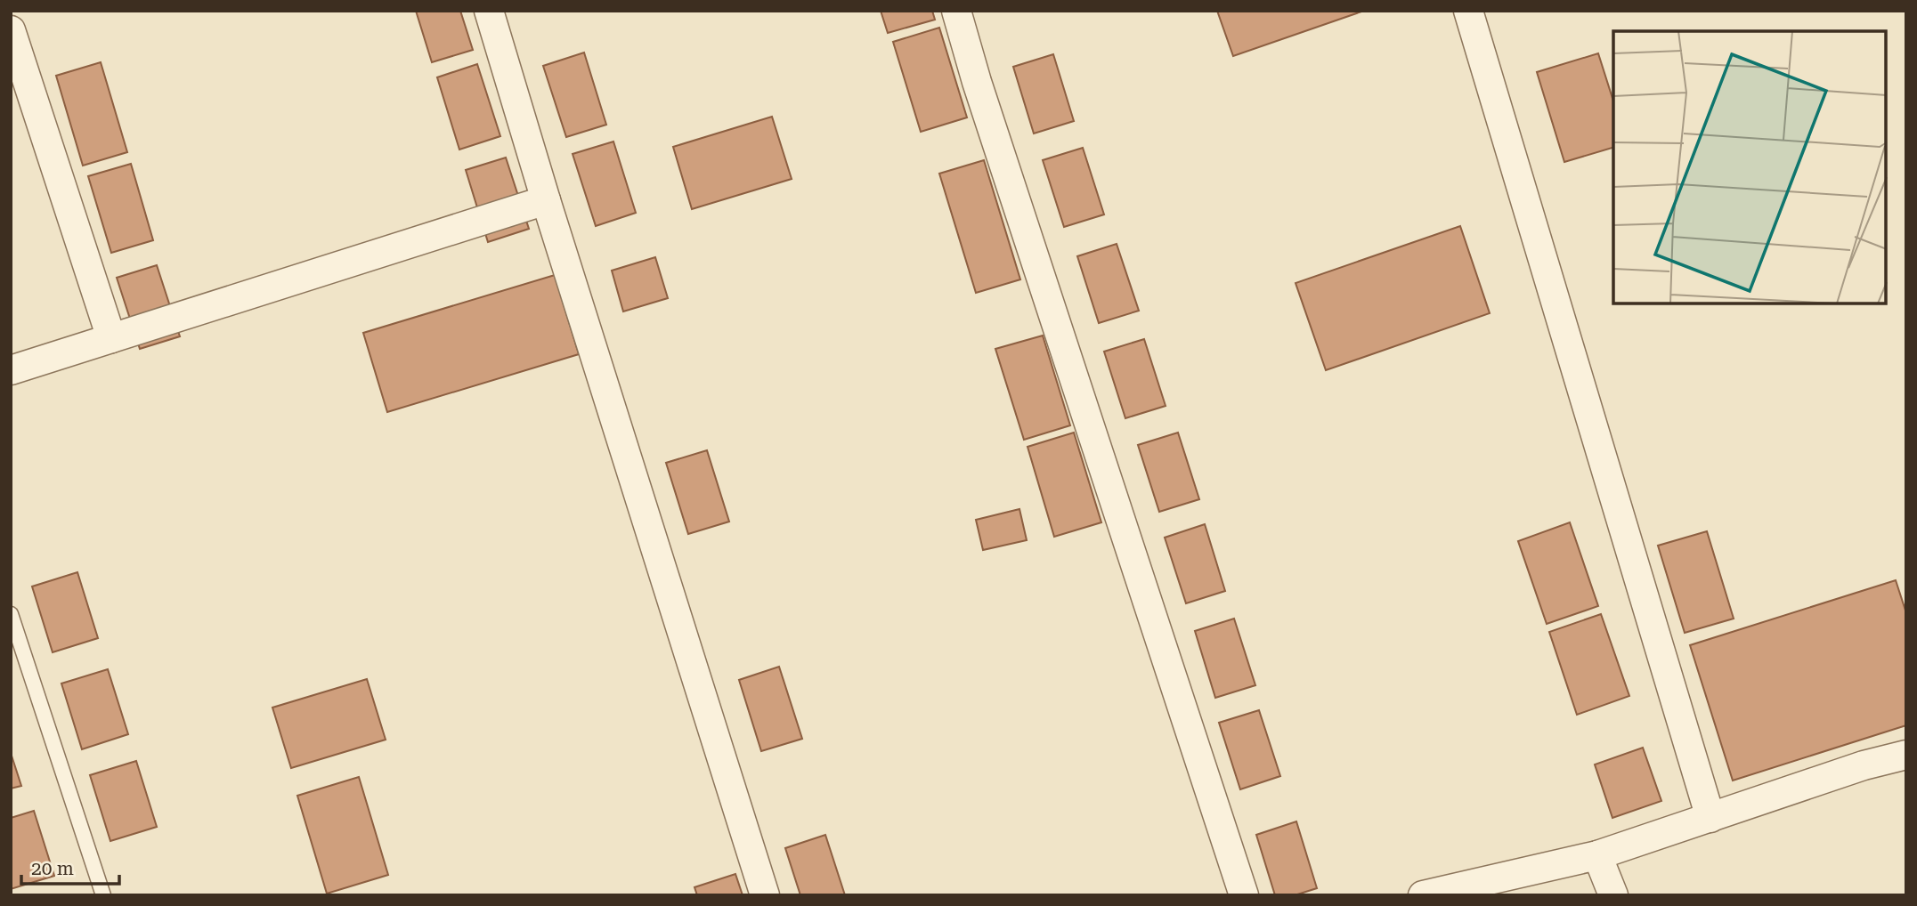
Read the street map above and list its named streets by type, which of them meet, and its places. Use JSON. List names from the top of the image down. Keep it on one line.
{"scale_bar":"20 m"}
